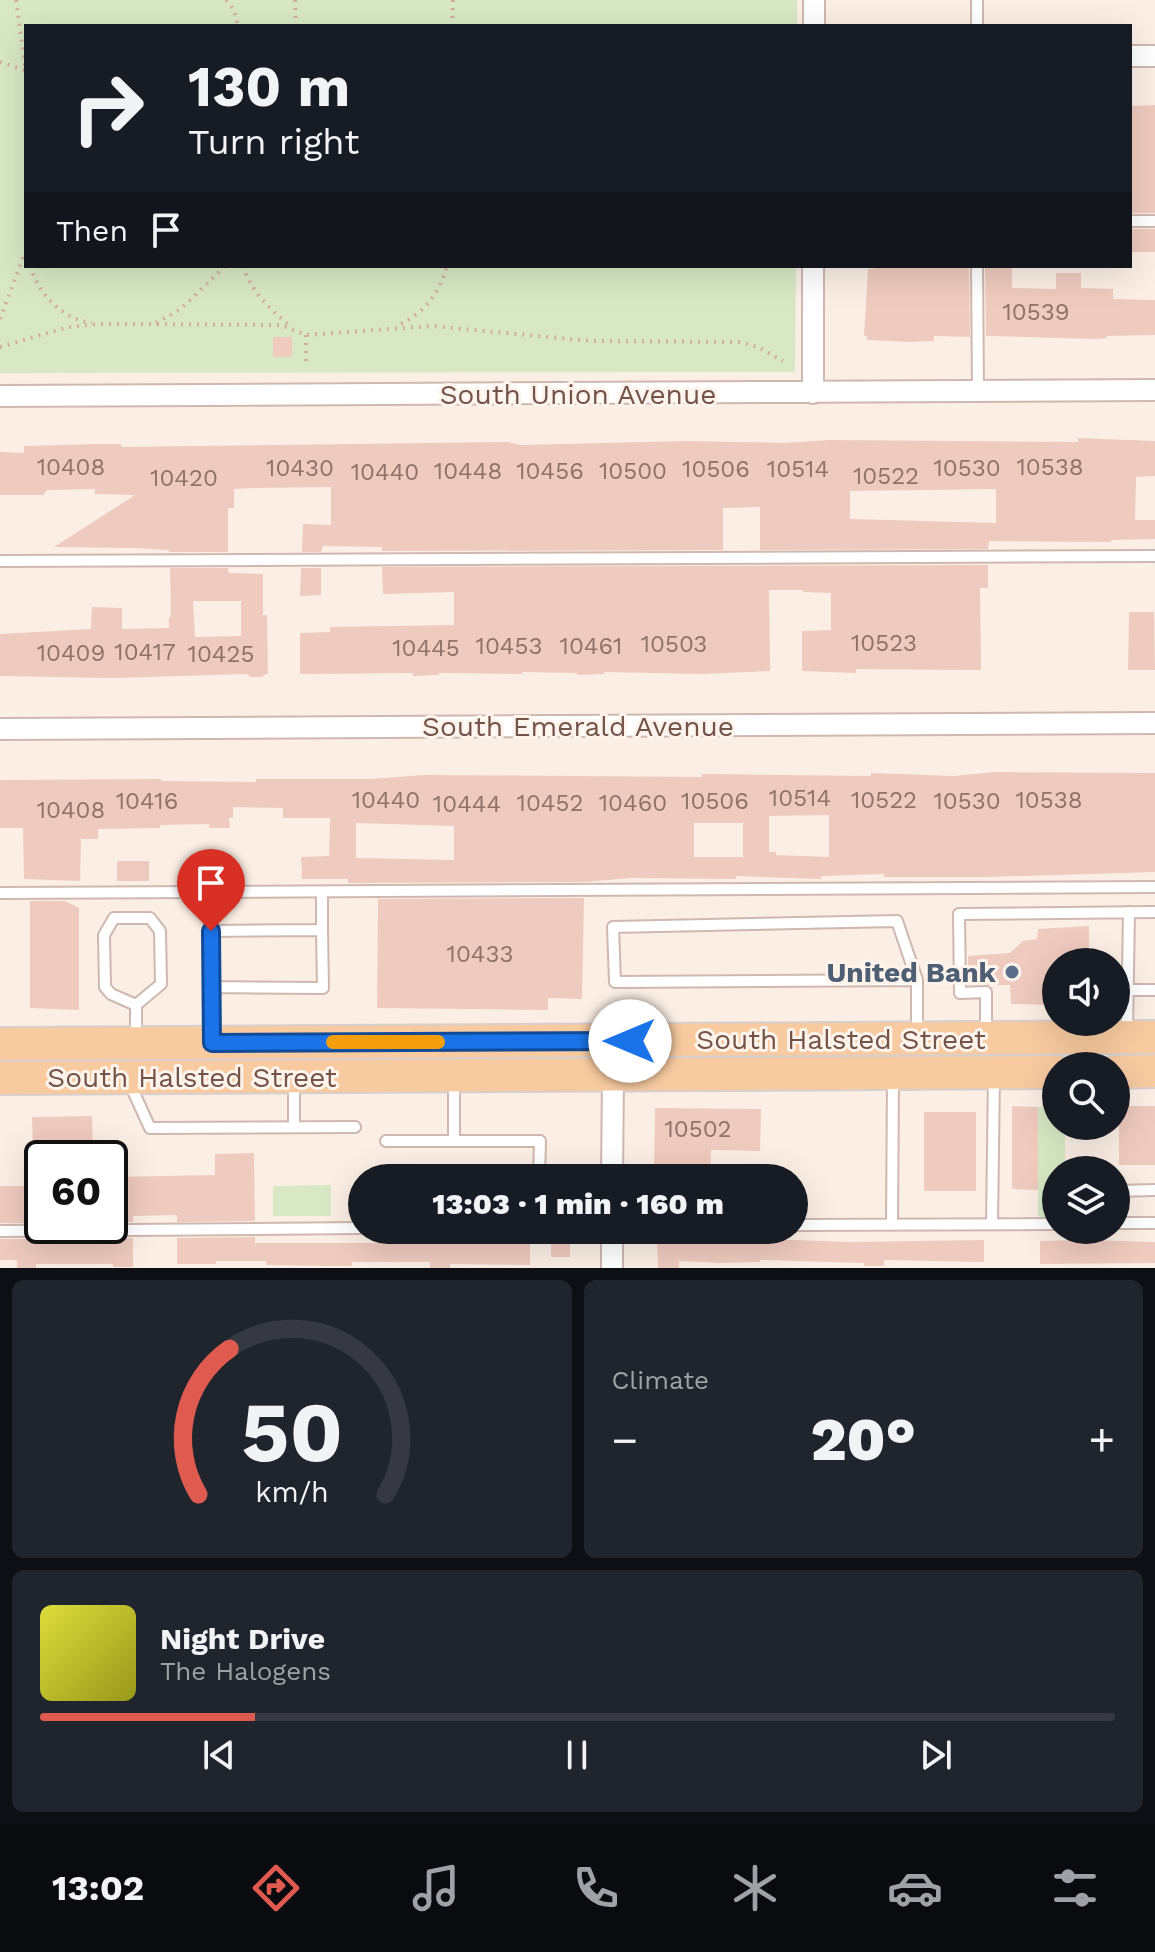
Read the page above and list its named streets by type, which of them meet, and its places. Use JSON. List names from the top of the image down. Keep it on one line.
{"streets":{"main road":["South Halsted Street"],"street":["South Union Avenue","South Emerald Avenue"]},"places":["United Bank"],"house_numbers":["10539","10408","10538","10430","10530","10506","10514","10448","10456","10500","10440","10522","10420","10523","10503","10453","10461","10445","10417","10409","10425","10514","10440","10522","10538","10416","10506","10530","10452","10460","10444","10408","10433","10502"],"page":{"turn":["130 m","Turn right"],"then":"Then","limit":"60","trip":"13:03 · 1 min · 160 m","tile":"Climate","heat":["−","20°","+"],"song":["Night Drive","The Halogens"],"tabs":"13:02","gauge":["50","km/h"]}}
